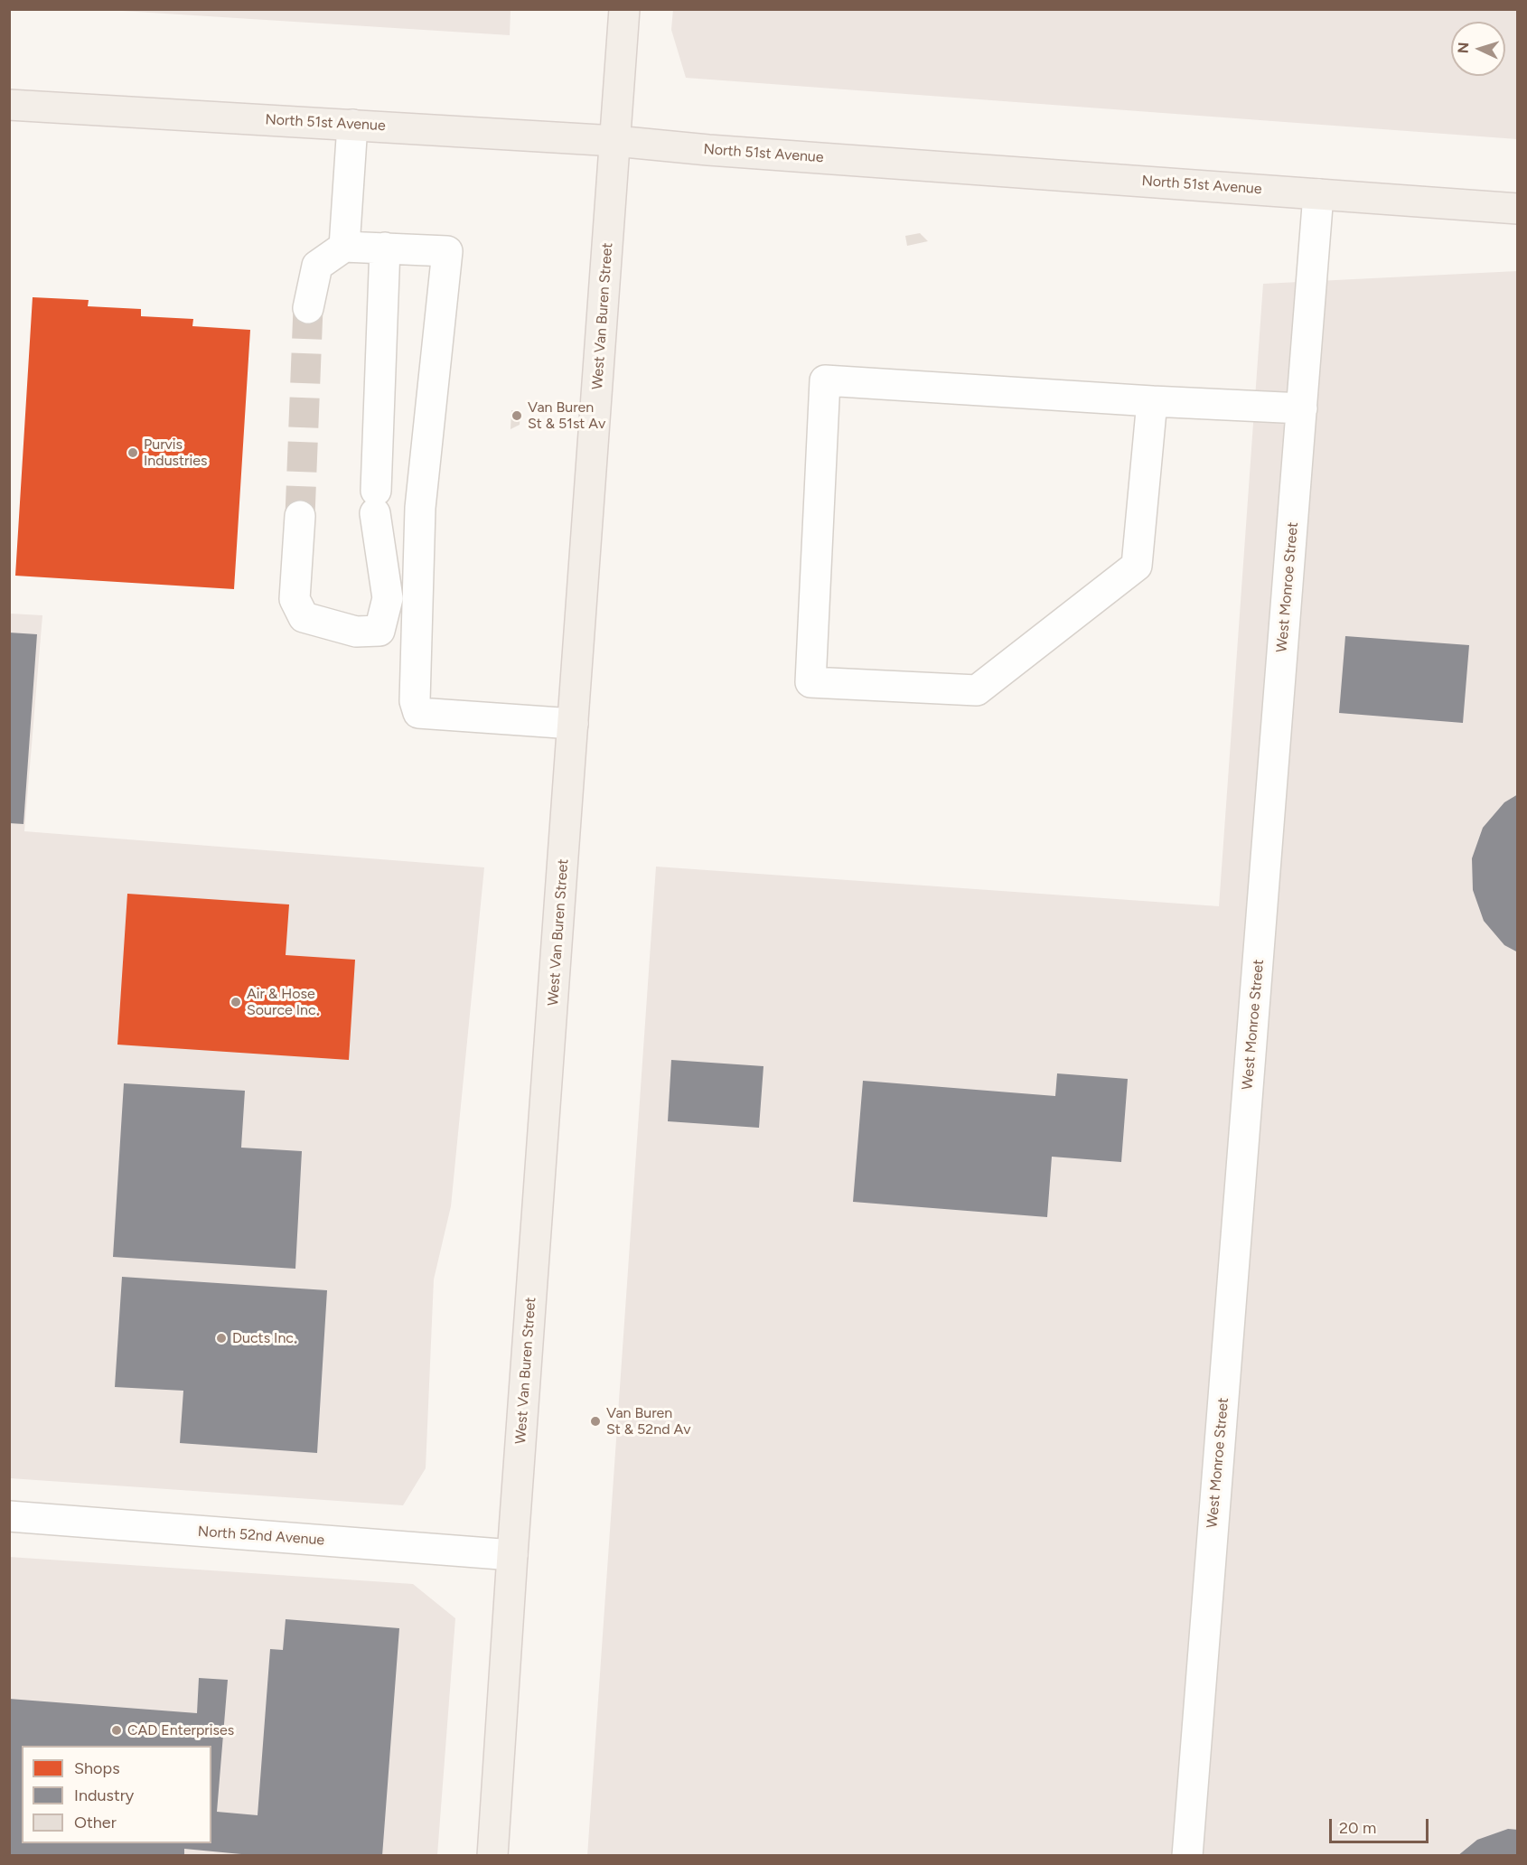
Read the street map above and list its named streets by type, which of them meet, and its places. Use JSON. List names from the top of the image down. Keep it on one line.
{"streets":{"main road":["North 51st Avenue","West Van Buren Street"],"street":["West Monroe Street","North 52nd Avenue"]},"crossings":[["North 51st Avenue","West Van Buren Street"],["North 51st Avenue","West Monroe Street"],["West Van Buren Street","North 52nd Avenue"]],"places":["Van Buren St & 51st Av","Purvis Industries","Air & Hose Source Inc.","Ducts Inc.","Van Buren St & 52nd Av","CAD Enterprises"],"legend":["Shops","Industry","Other"],"scale_bar":"20 m","north":"left"}
